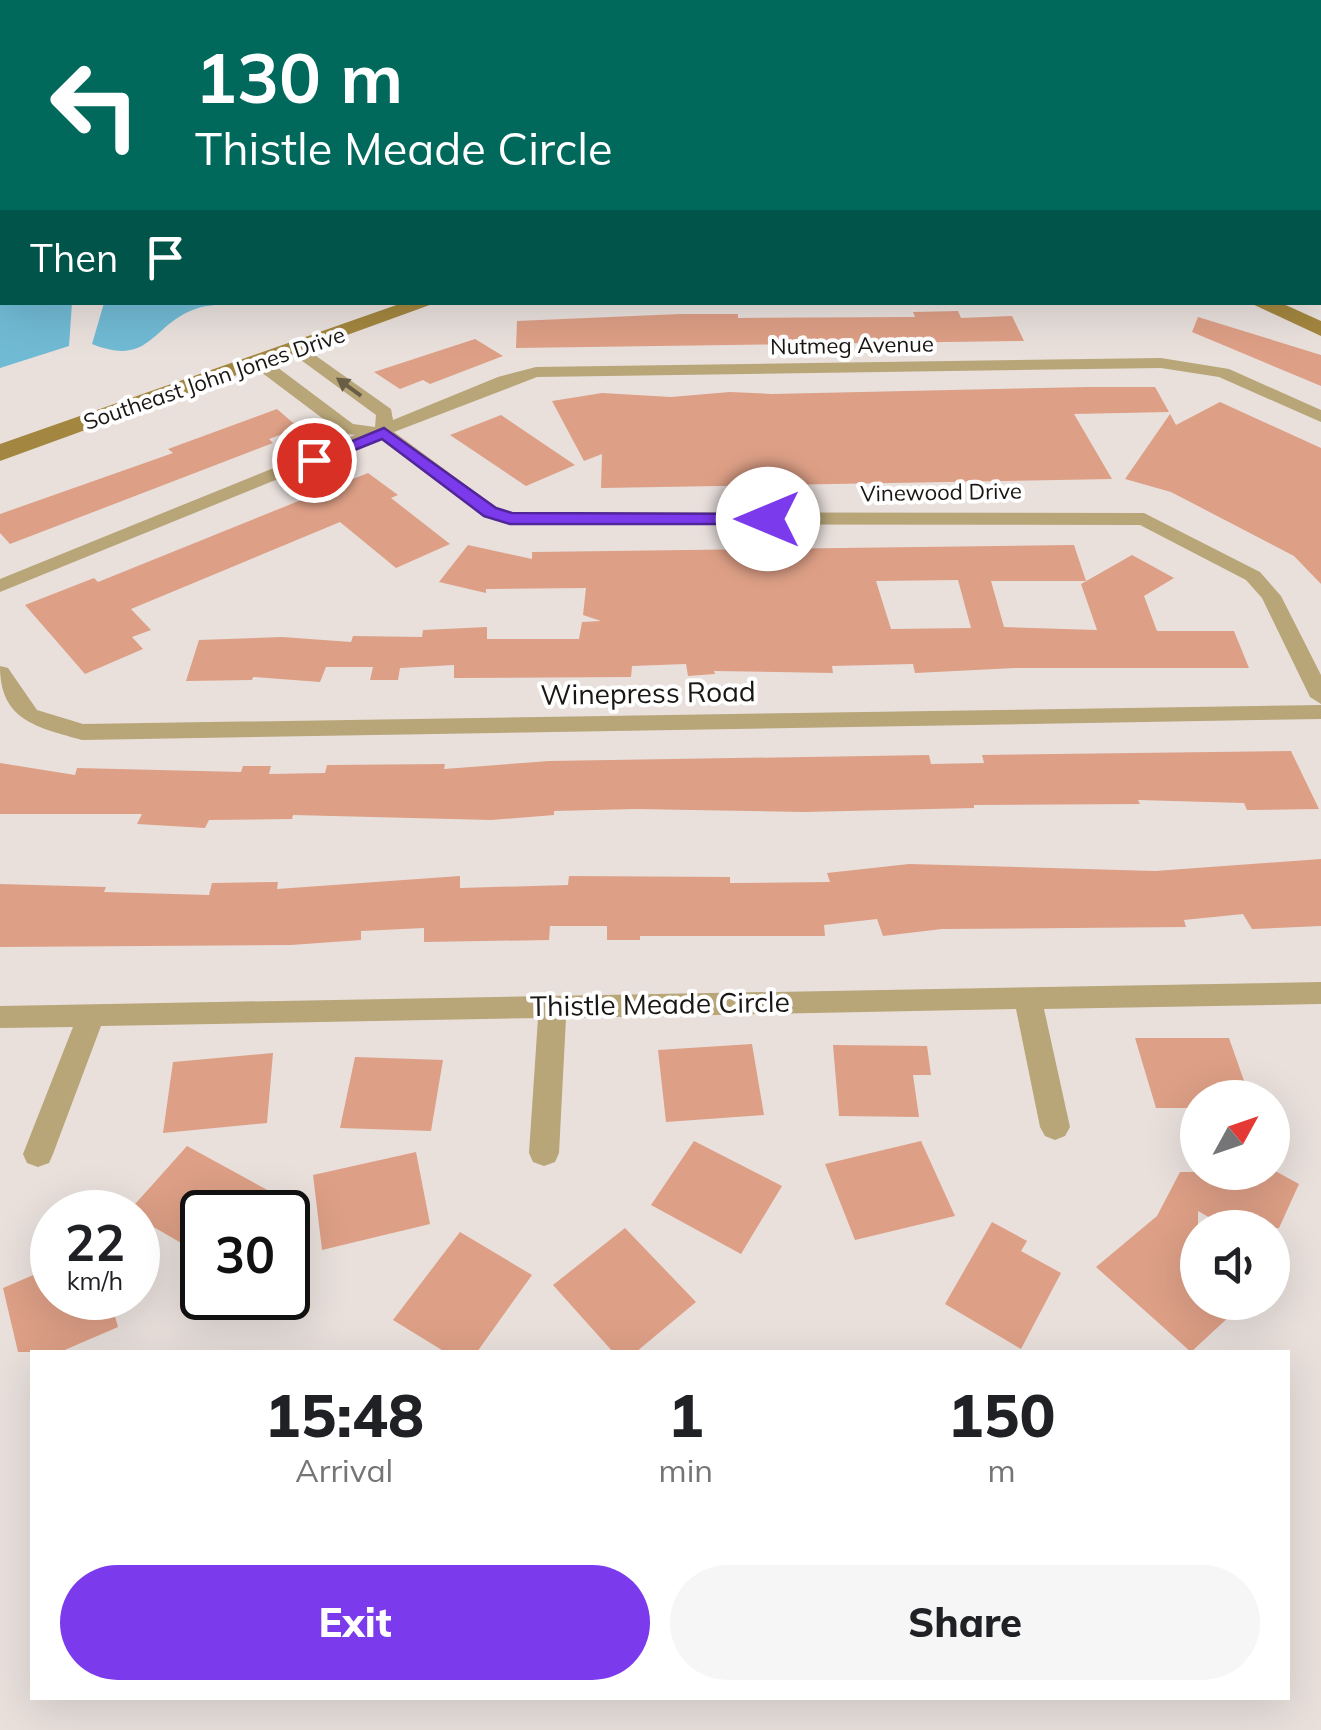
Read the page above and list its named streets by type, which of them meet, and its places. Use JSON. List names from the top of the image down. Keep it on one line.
{"streets":{"main road":["Southeast John Jones Drive"],"street":["Nutmeg Avenue","Vinewood Drive","Winepress Road","Thistle Meade Circle"]},"crossings":[["Nutmeg Avenue","Vinewood Drive"],["Southeast John Jones Drive","Vinewood Drive"]],"north":"top right","page":{"turn":["130 m","Thistle Meade Circle"],"then":"Then","speed":"22 km/h","limit":"30","eta":["15:48","Arrival","1","min","150","m"],"buttons":["Exit","Share"]}}
